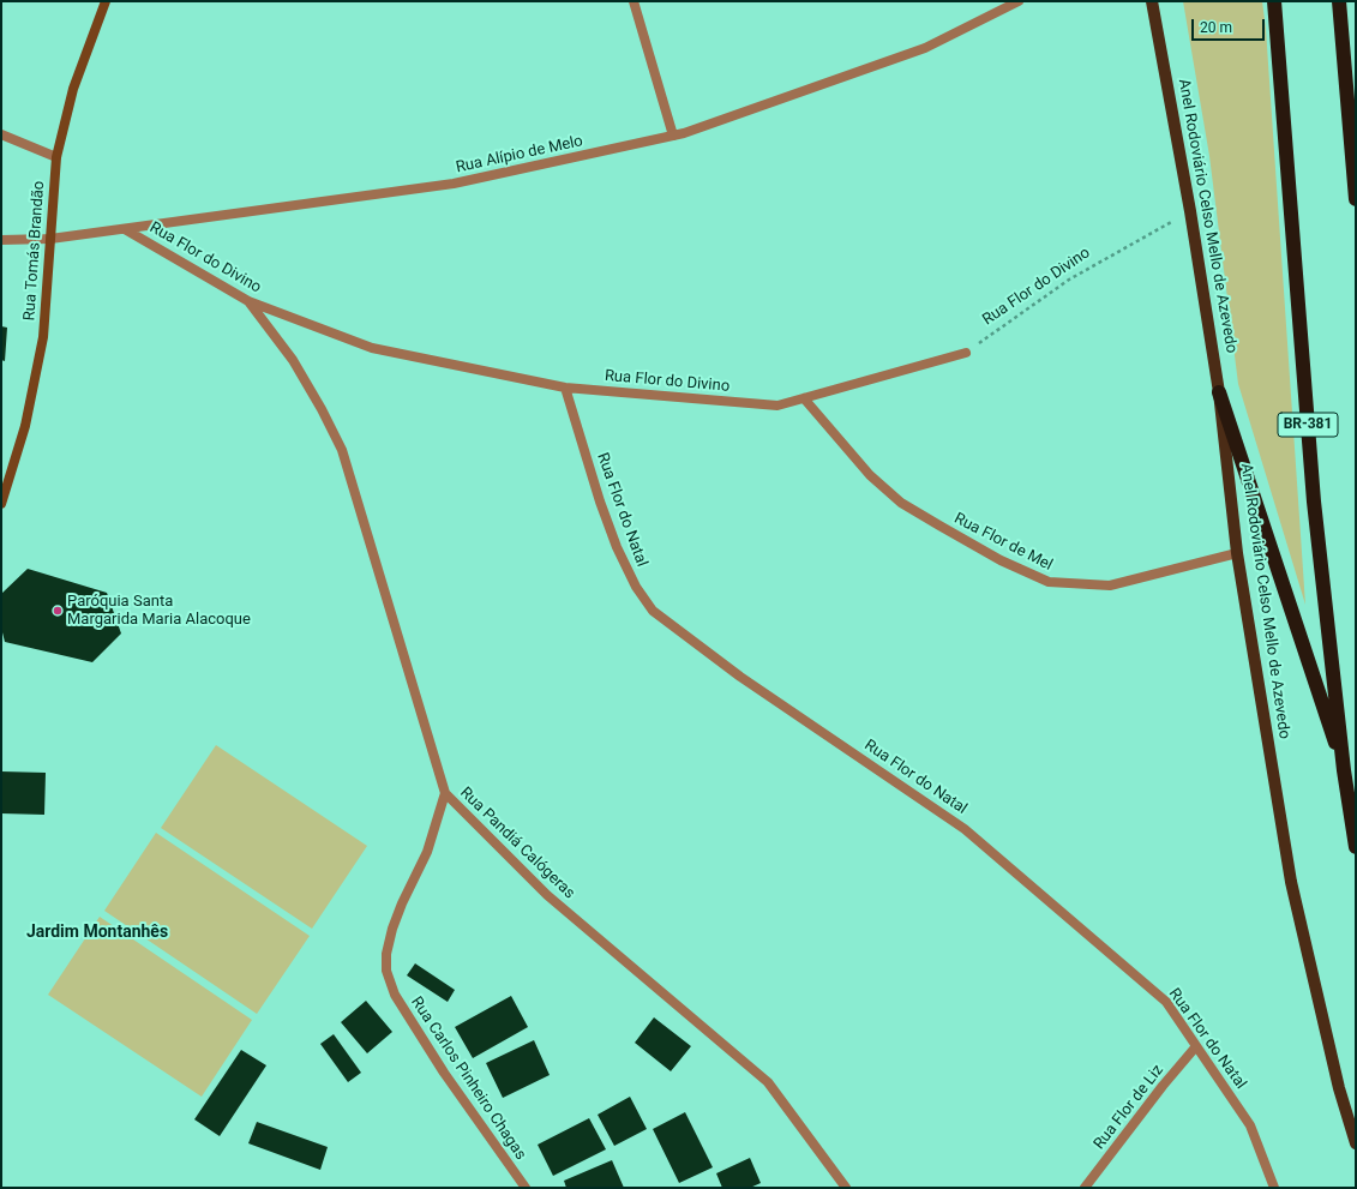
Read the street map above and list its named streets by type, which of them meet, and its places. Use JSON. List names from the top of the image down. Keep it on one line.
{"streets":{"highway":["BR-381"],"main road":["Anel Rodoviário Celso Mello de Azevedo"],"street":["Rua Alípio de Melo","Rua Tomás Brandão","Rua Flor do Divino","Rua Flor do Natal","Rua Flor de Mel","Rua Pandiá Calógeras","Rua Carlos Pinheiro Chagas","Rua Flor de Liz"]},"crossings":[["Rua Alípio de Melo","Rua Tomás Brandão"],["Rua Alípio de Melo","Rua Flor do Divino"],["Anel Rodoviário Celso Mello de Azevedo","Rua Flor do Divino"],["Anel Rodoviário Celso Mello de Azevedo","Rua Flor de Mel"],["Rua Flor do Divino","Rua Flor do Natal"],["Rua Flor do Divino","Rua Flor de Mel"],["Rua Flor do Divino","Rua Pandiá Calógeras"],["Rua Flor do Natal","Rua Flor de Liz"],["Rua Pandiá Calógeras","Rua Carlos Pinheiro Chagas"]],"districts":["Jardim Montanhês"],"places":["Paróquia Santa Margarida Maria Alacoque"],"scale_bar":"20 m"}
